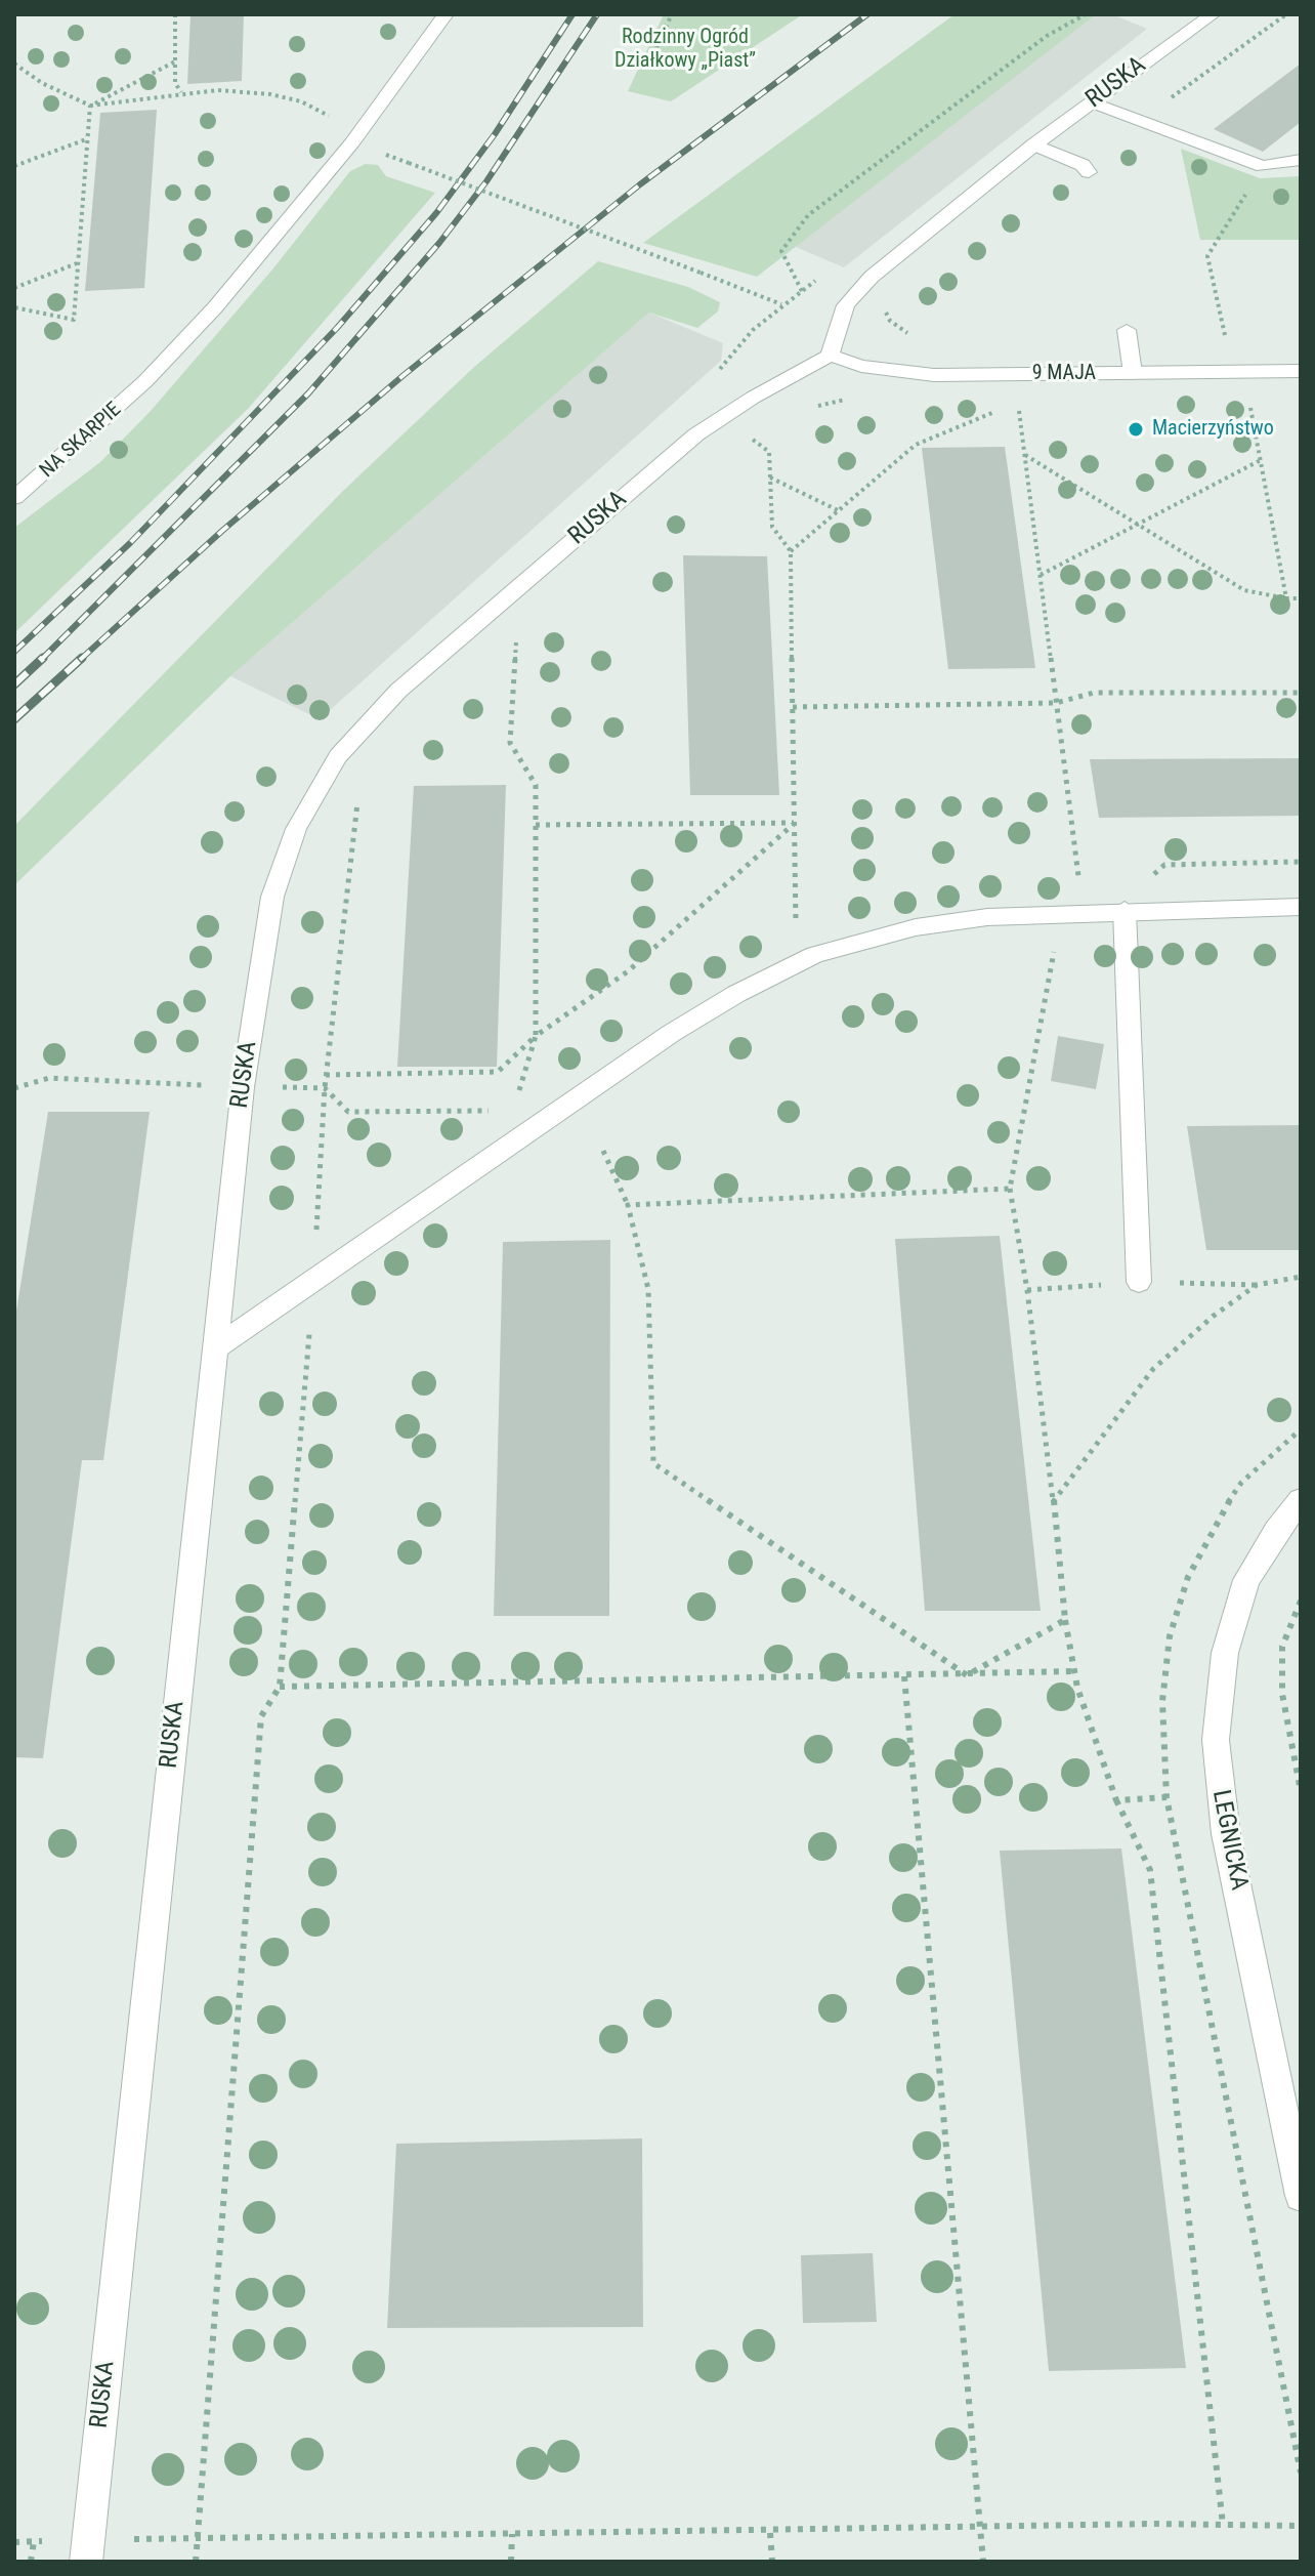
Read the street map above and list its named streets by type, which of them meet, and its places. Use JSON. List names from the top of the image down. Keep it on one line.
{"streets":{"street":["RUSKA","9 MAJA","NA SKARPIE","LEGNICKA"]},"crossings":[["RUSKA","9 MAJA"]],"parks":["Rodzinny Ogród Działkowy „Piast”"],"places":["Macierzyństwo"]}
